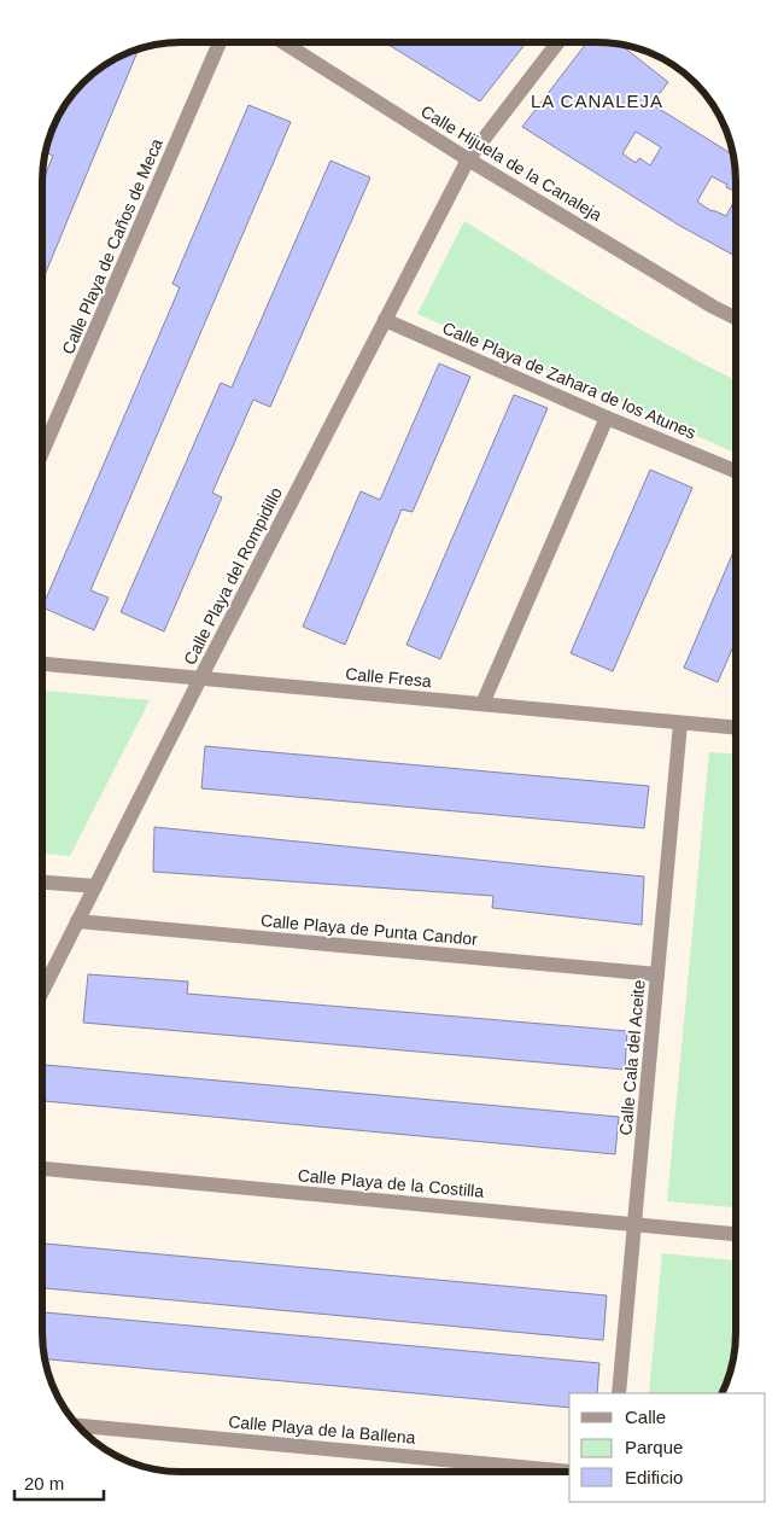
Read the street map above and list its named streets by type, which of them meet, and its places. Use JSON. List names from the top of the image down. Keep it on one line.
{"streets":{"street":["Calle Hijuela de la Canaleja","Calle Playa de Caños de Meca","Calle Playa de Zahara de los Atunes","Calle Playa del Rompidillo","Calle Fresa","Calle Playa de Punta Candor","Calle Cala del Aceite","Calle Playa de la Costilla","Calle Playa de la Ballena"]},"crossings":[["Calle Hijuela de la Canaleja","Calle Playa del Rompidillo"],["Calle Playa de Zahara de los Atunes","Calle Playa del Rompidillo"],["Calle Playa del Rompidillo","Calle Fresa"],["Calle Playa del Rompidillo","Calle Playa de Punta Candor"],["Calle Fresa","Calle Cala del Aceite"],["Calle Playa de Punta Candor","Calle Cala del Aceite"],["Calle Cala del Aceite","Calle Playa de la Costilla"]],"districts":["LA CANALEJA"],"legend":["Calle","Parque","Edificio"],"scale_bar":"20 m"}
